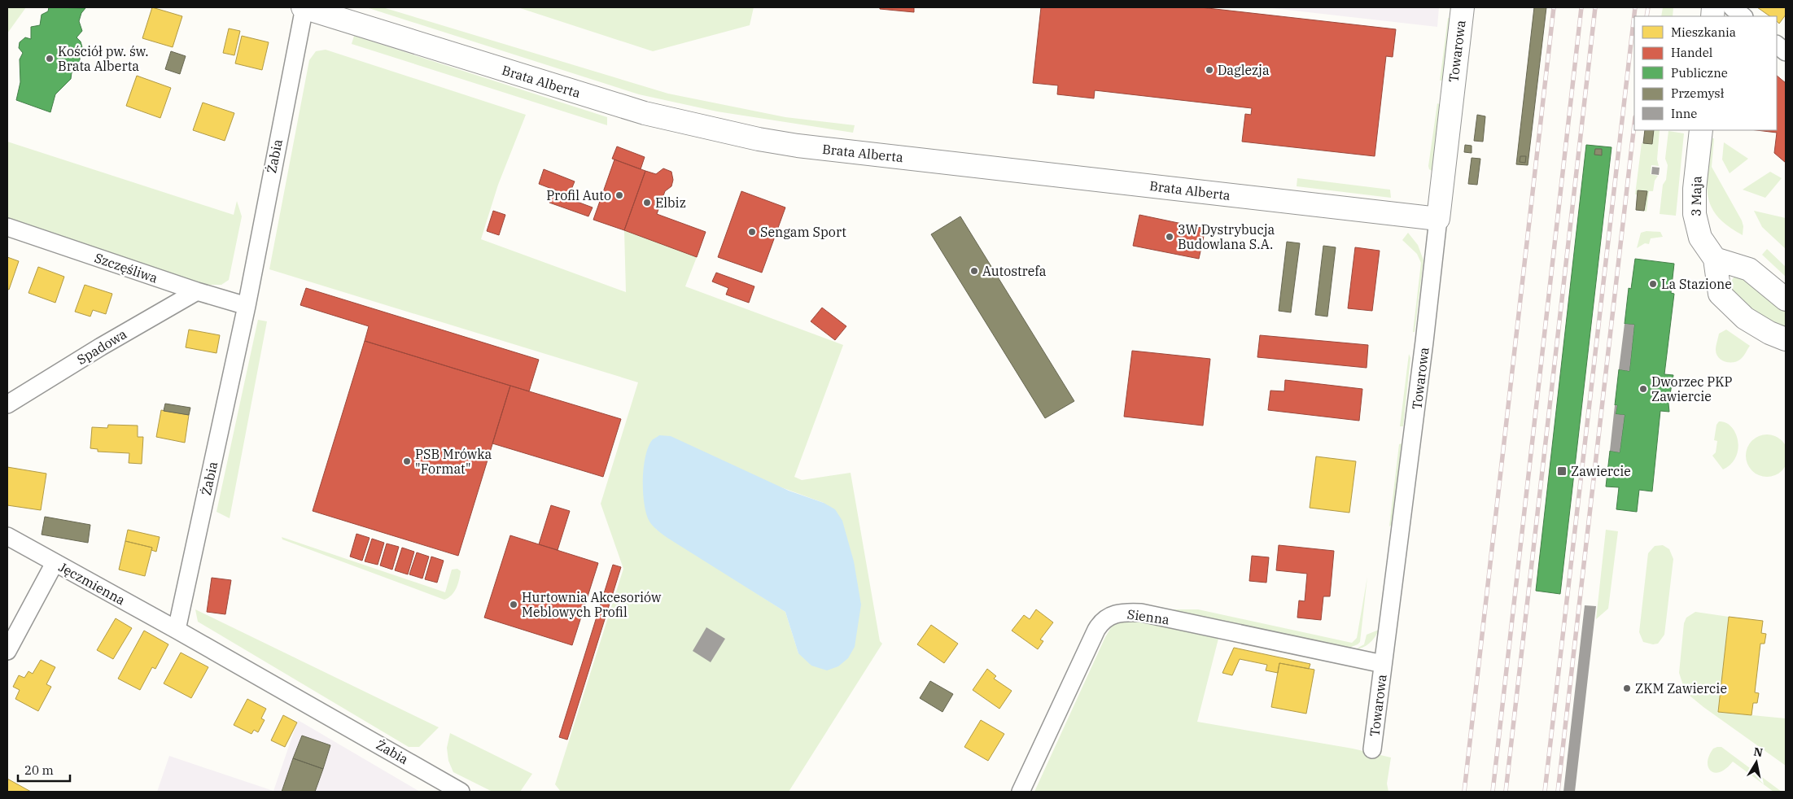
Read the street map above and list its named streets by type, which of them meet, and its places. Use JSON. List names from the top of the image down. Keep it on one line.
{"streets":{"street":["Towarowa","Brata Alberta","Żabia","3 Maja","Szczęśliwa","Spadowa","Jęczmienna","Sienna"]},"crossings":[["Towarowa","Brata Alberta"],["Towarowa","Sienna"],["Brata Alberta","Żabia"],["Żabia","Szczęśliwa"],["Żabia","Jęczmienna"],["Szczęśliwa","Spadowa"]],"places":{"other":["Kościół pw. św. Brata Alberta","Daglezja","Profil Auto","Elbiz","Sengam Sport","3W Dystrybucja Budowlana S.A.","Autostrefa","La Stazione","Dworzec PKP Zawiercie","PSB Mrówka \"Format\"","Hurtownia Akcesoriów Meblowych Profil","ZKM Zawiercie"],"transit":["Zawiercie"]},"legend":["Mieszkania","Handel","Publiczne","Przemysł","Inne"],"scale_bar":"20 m","north":"top"}
